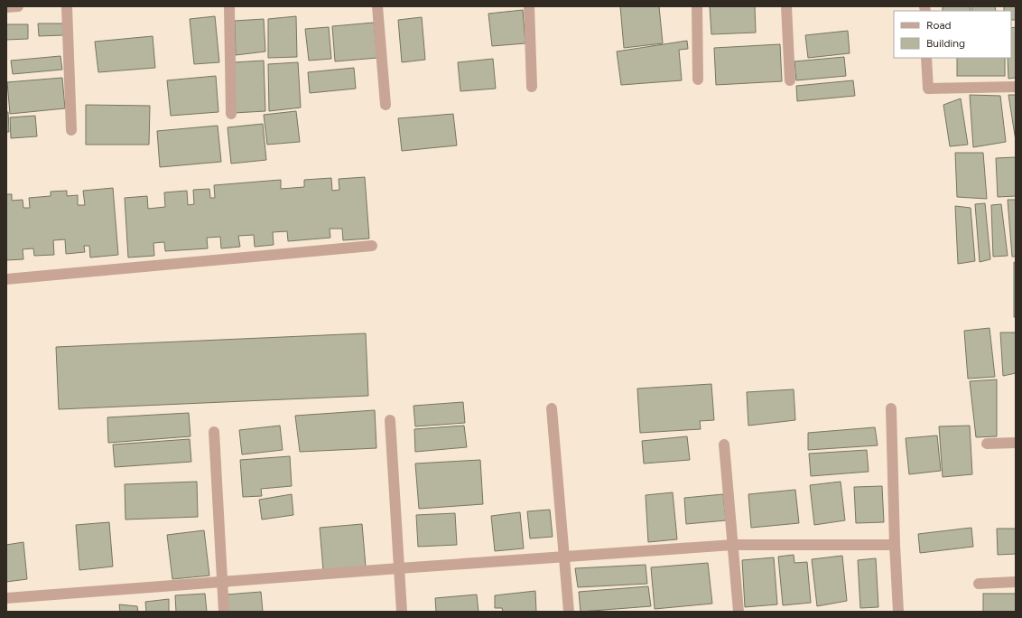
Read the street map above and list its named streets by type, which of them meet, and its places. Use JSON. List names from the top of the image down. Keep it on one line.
{"legend":["Road","Building"]}
